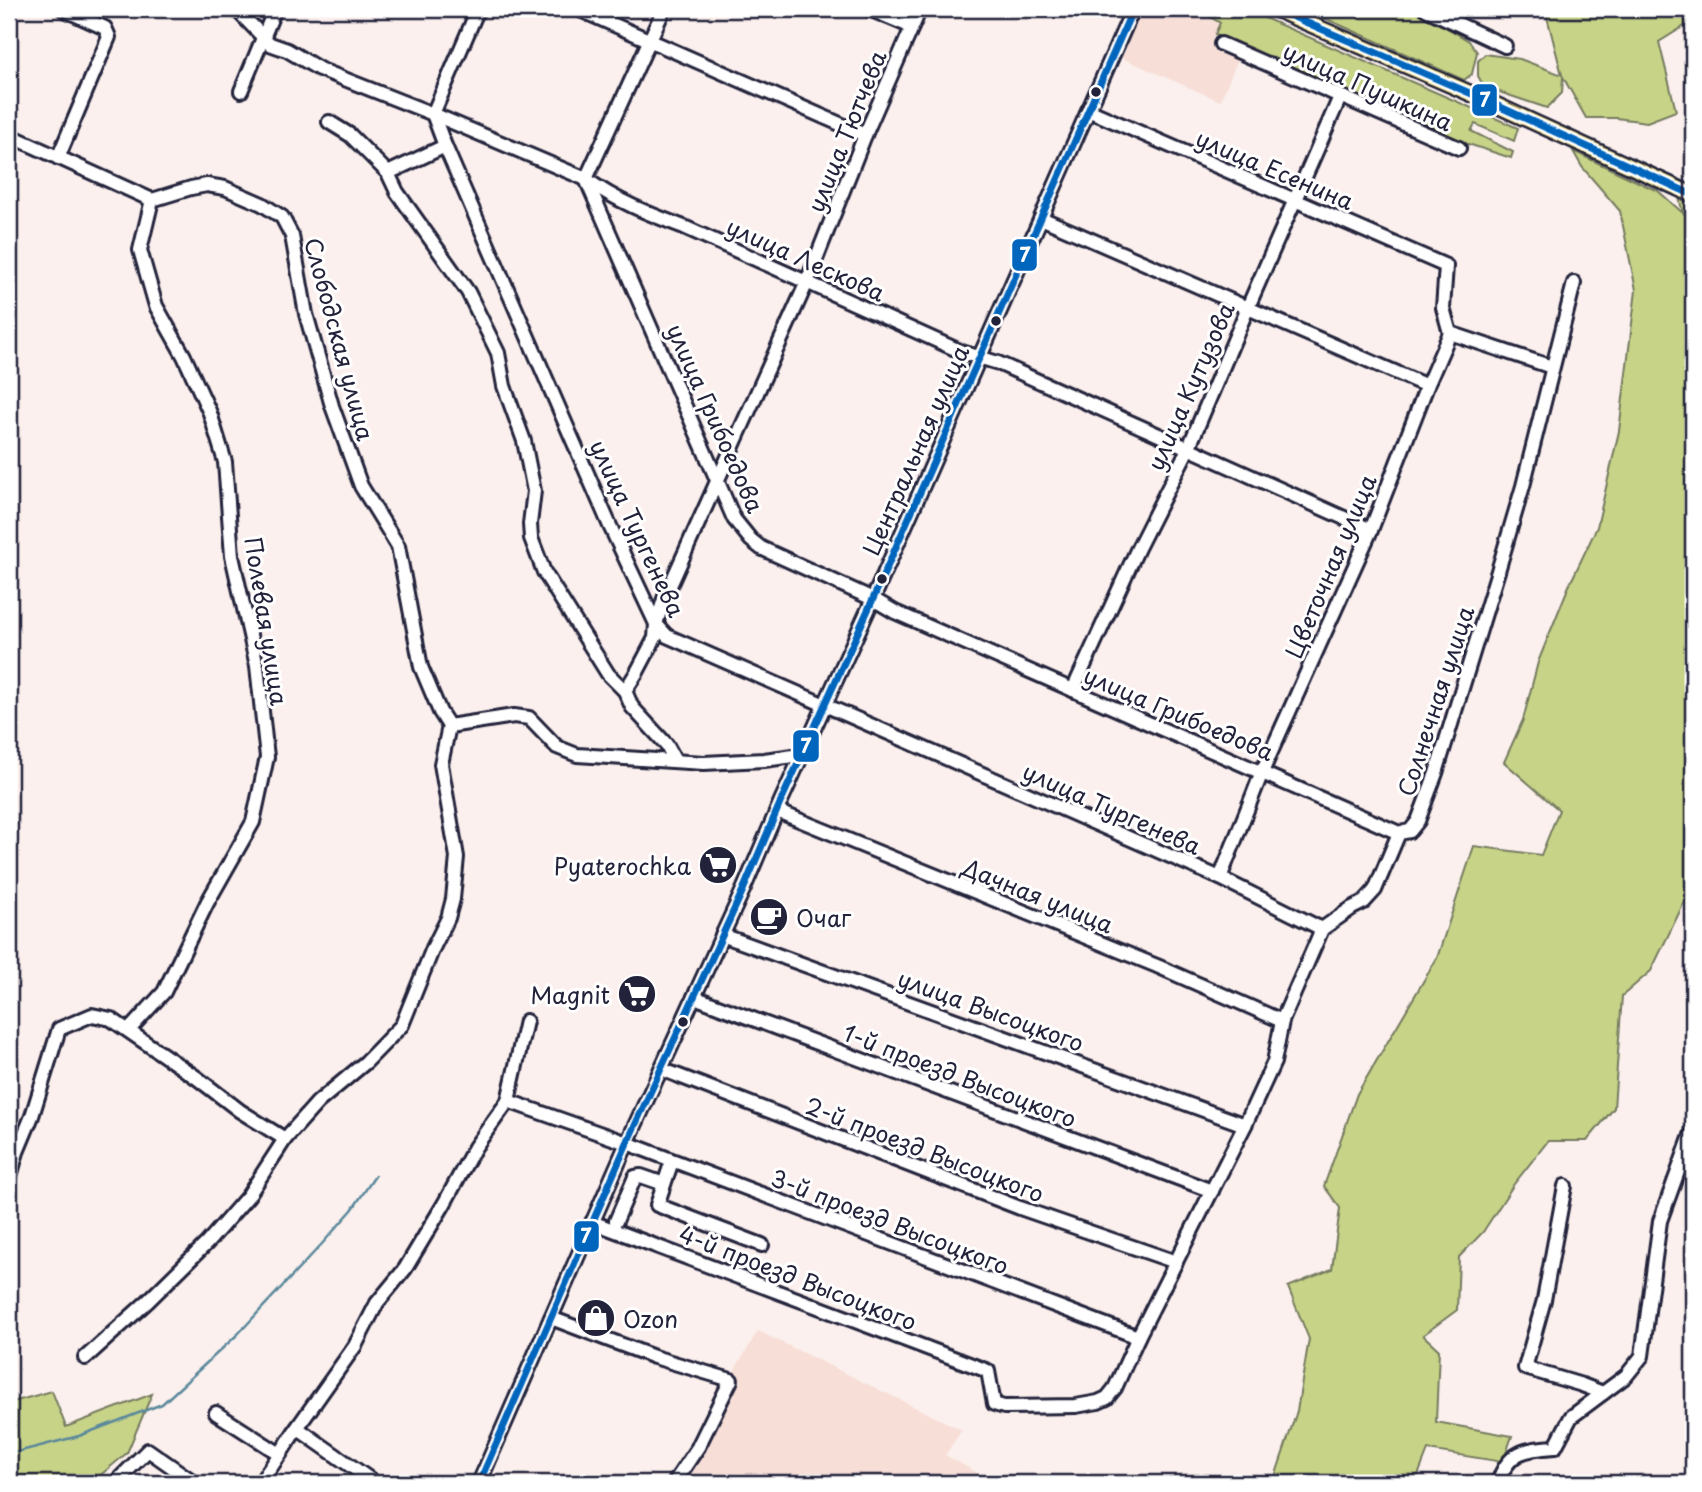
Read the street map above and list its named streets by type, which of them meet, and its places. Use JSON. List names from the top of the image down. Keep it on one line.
{"streets":{"street":["улица Пушкина","улица Тютчева","улица Есенина","улица Лескова","Слободская улица","улица Кутузова","улица Грибоедова","Центральная улица","улица Тургенева","Цветочная улица","Полевая улица","Солнечная улица","Дачная улица","улица Высоцкого","1-й проезд Высоцкого","2-й проезд Высоцкого","3-й проезд Высоцкого","4-й проезд Высоцкого"]},"crossings":[["улица Пушкина","улица Кутузова"],["улица Тютчева","улица Лескова"],["улица Тютчева","улица Грибоедова"],["улица Тютчева","улица Тургенева"],["улица Есенина","улица Кутузова"],["улица Есенина","Центральная улица"],["улица Есенина","Цветочная улица"],["улица Лескова","улица Кутузова"],["улица Лескова","улица Грибоедова"],["улица Лескова","Центральная улица"],["улица Лескова","улица Тургенева"],["улица Лескова","Цветочная улица"],["Слободская улица","Полевая улица"],["улица Кутузова","улица Грибоедова"],["улица Грибоедова","Центральная улица"],["улица Грибоедова","Цветочная улица"],["улица Грибоедова","Солнечная улица"],["Центральная улица","улица Тургенева"],["Центральная улица","Дачная улица"],["Центральная улица","улица Высоцкого"],["Центральная улица","1-й проезд Высоцкого"],["Центральная улица","2-й проезд Высоцкого"],["Центральная улица","3-й проезд Высоцкого"],["Центральная улица","4-й проезд Высоцкого"],["улица Тургенева","Цветочная улица"],["улица Тургенева","Солнечная улица"],["3-й проезд Высоцкого","4-й проезд Высоцкого"]],"places":{"supermarket":["Pyaterochka","Magnit"],"cafe":["Очаг"],"shop":["Ozon"]},"lines":["transit line 7"]}
